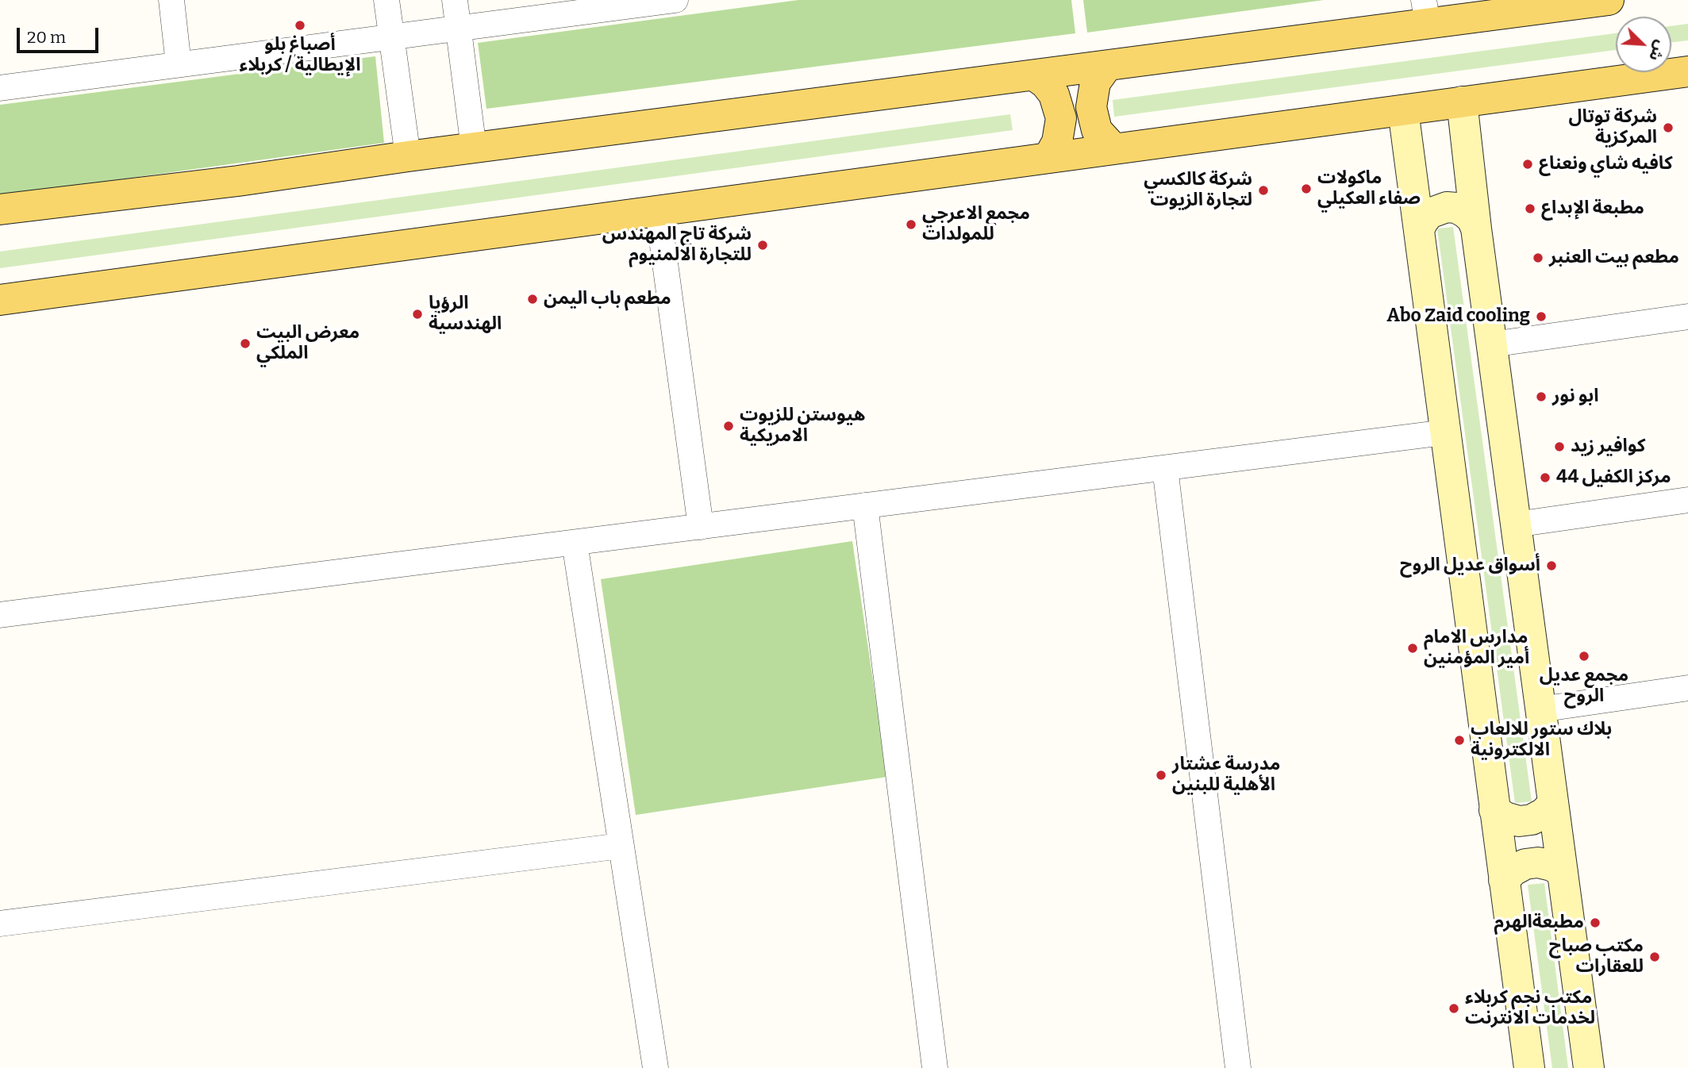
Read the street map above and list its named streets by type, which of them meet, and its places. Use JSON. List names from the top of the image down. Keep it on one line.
{"places":["أصباغ بلو الإيطالية / كربلاء","شركة توتال المركزية","كافيه شاي ونعناع","ماكولات صفاء العكيلي","شركة كالكسي لتجارة الزيوت","مطبعة الإبداع","مجمع الاعرجي للمولدات","شركة تاج المهندس للتجارة الالمنيوم","مطعم بيت العنبر","مطعم باب اليمن","الرؤيا الهندسية","Abo Zaid cooling","معرض البيت الملكي","ابو نور","هيوستن للزيوت الامريكية","كوافير زيد","مركز الكفيل 44","أسواق عديل الروح","مدارس الامام أمير المؤمنين","مجمع عديل الروح","بلاك ستور للالعاب الالكترونية","مدرسة عشتار الأهلية للبنين","مطبعةالهرم","مكتب صباح للعقارات","مكتب نجم كربلاء لخدمات الانترنت"],"scale_bar":"20 m","north":"bottom right"}
